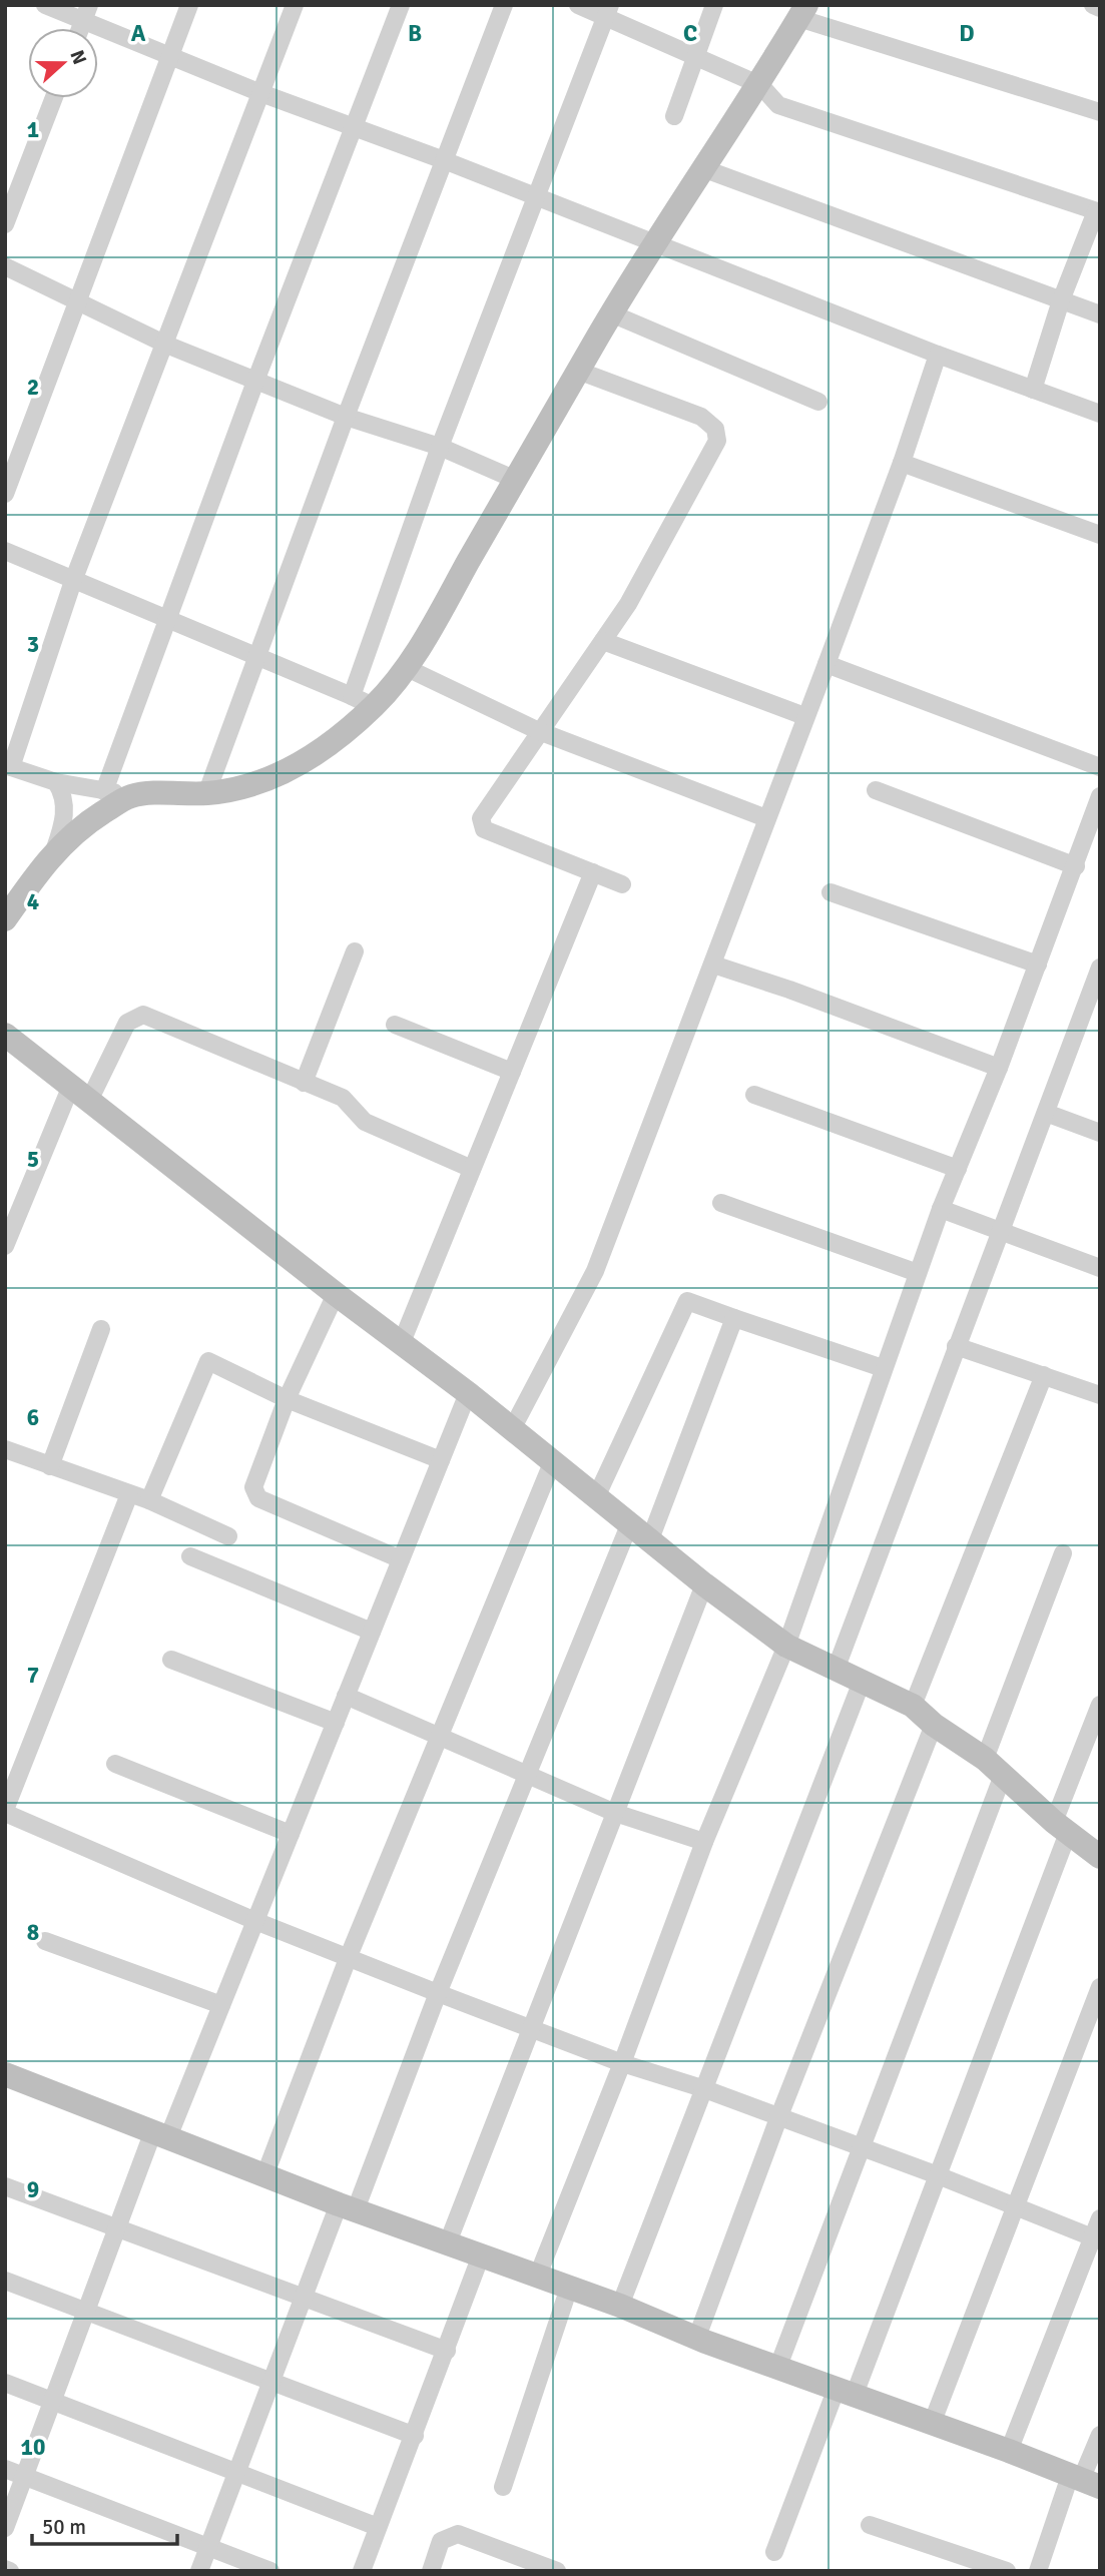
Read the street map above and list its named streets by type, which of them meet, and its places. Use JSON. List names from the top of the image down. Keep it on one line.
{"scale_bar":"50 m","north":"right","grid":{"columns":["A","B","C","D"],"rows":["1","2","3","4","5","6","7","8","9","10"]}}
